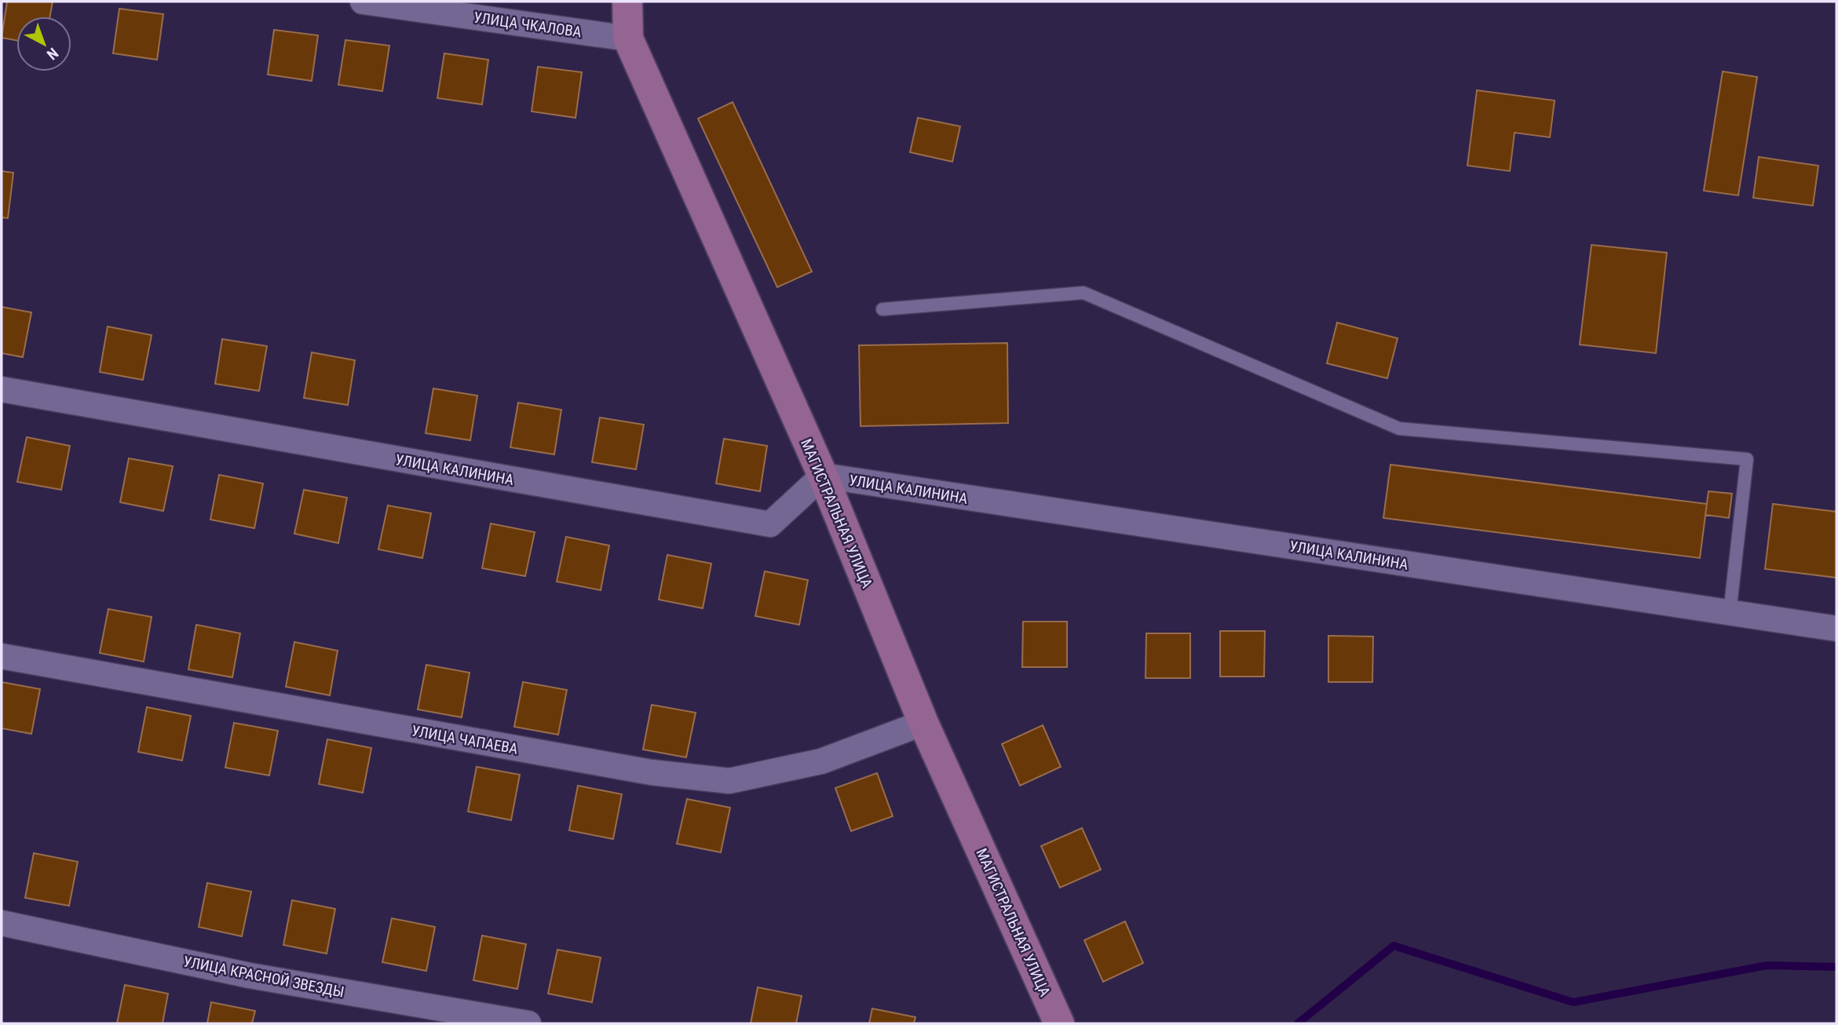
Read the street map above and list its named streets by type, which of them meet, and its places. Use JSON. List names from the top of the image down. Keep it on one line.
{"streets":{"street":["УЛИЦА ЧКАЛОВА","УЛИЦА КАЛИНИНА","МАГИСТРАЛЬНАЯ УЛИЦА","УЛИЦА ЧАПАЕВА","УЛИЦА КРАСНОЙ ЗВЕЗДЫ"]},"crossings":[["УЛИЦА ЧКАЛОВА","МАГИСТРАЛЬНАЯ УЛИЦА"],["УЛИЦА КАЛИНИНА","МАГИСТРАЛЬНАЯ УЛИЦА"],["МАГИСТРАЛЬНАЯ УЛИЦА","УЛИЦА ЧАПАЕВА"]],"north":"bottom right"}
